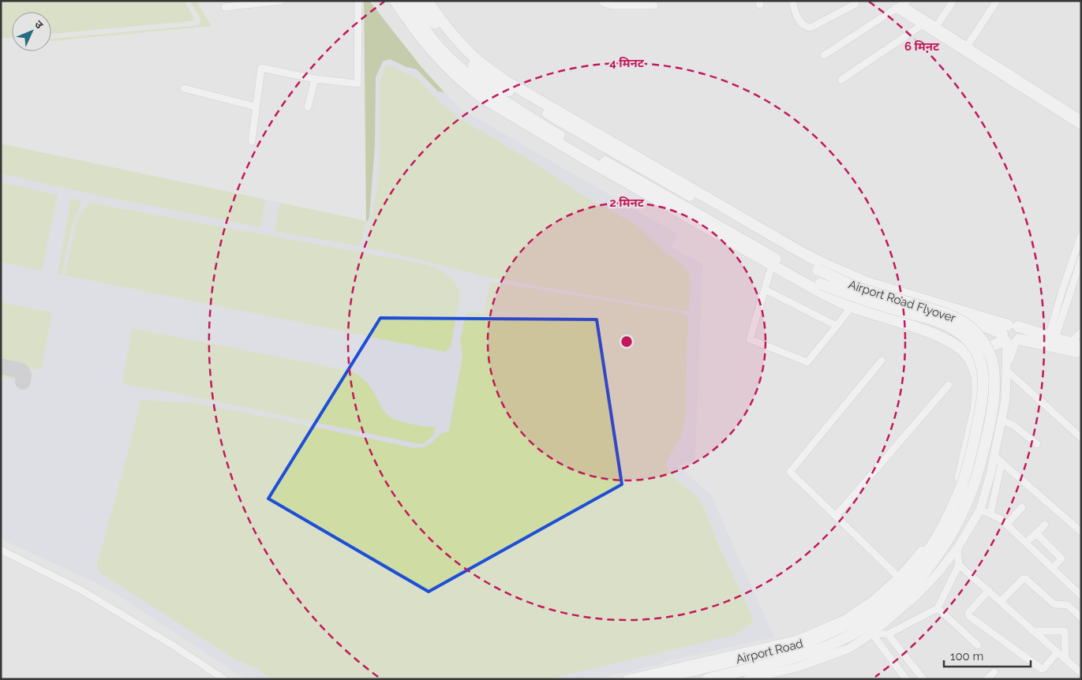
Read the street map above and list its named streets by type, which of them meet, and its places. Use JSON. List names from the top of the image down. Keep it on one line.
{"streets":{"main road":["Airport Road Flyover","Airport Road"]},"crossings":[["Airport Road Flyover","Airport Road"]],"scale_bar":"100 m","north":"top right","rings":["6 मिनट","4 मिनट","2 मिनट"]}
